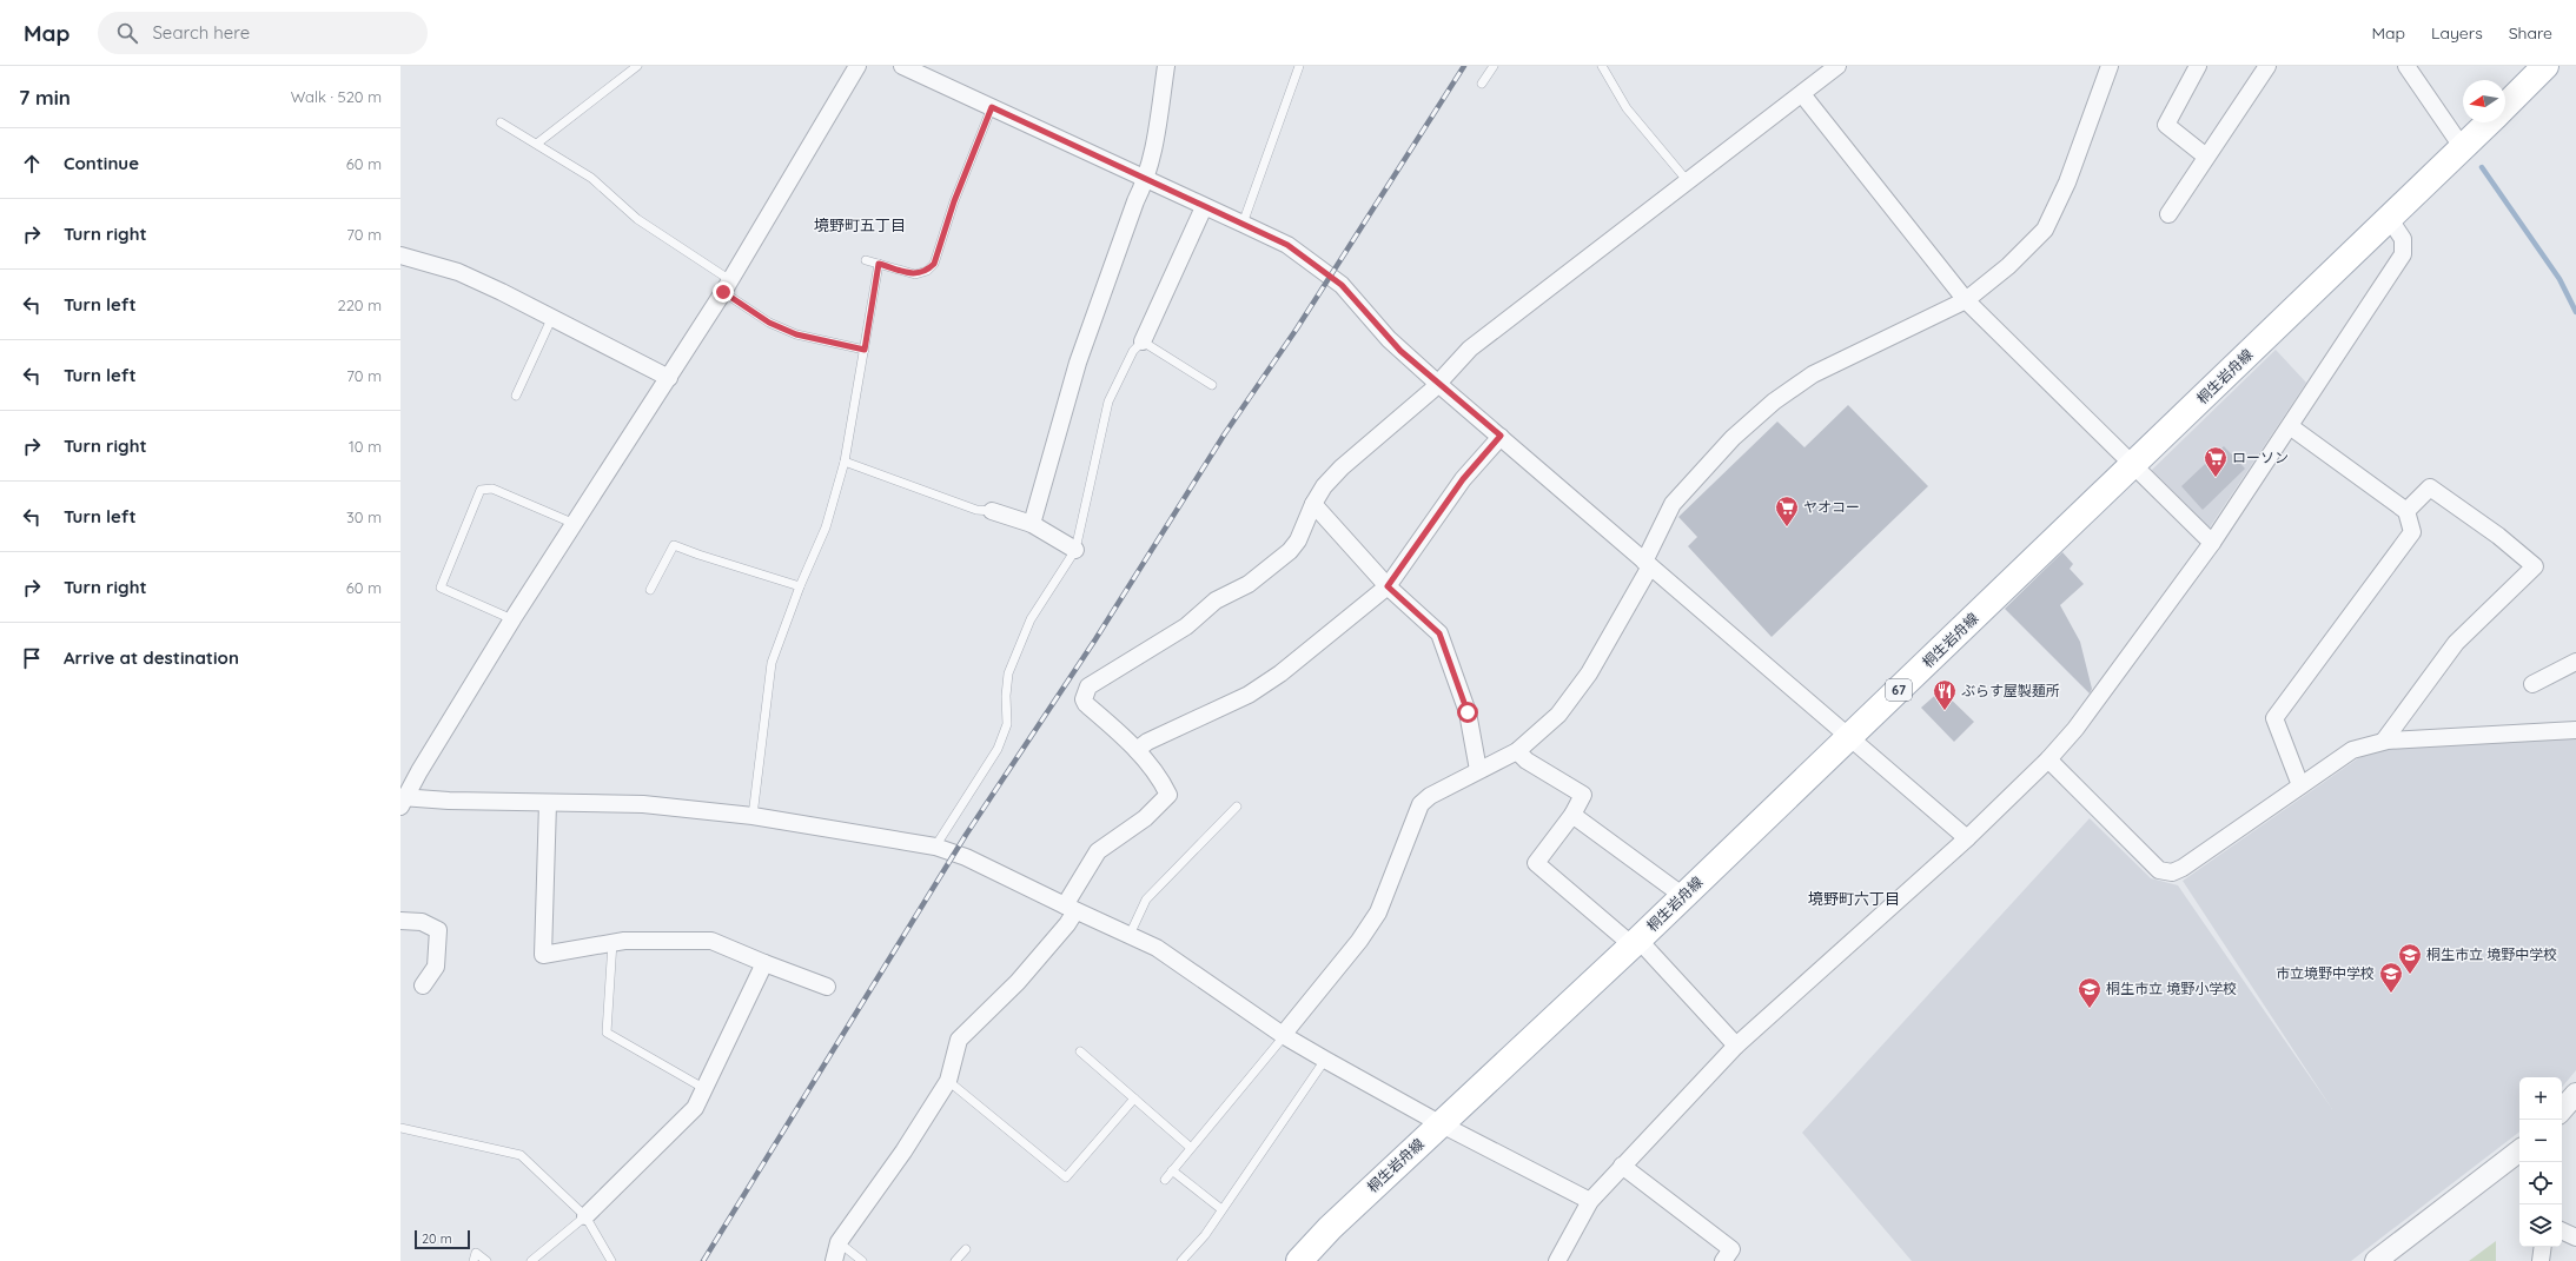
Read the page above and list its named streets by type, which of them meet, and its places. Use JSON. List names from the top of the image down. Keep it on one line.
{"streets":{"main road":["桐生岩舟線","67"]},"districts":["境野町五丁目","境野町六丁目"],"places":{"supermarket":["ローソン","ヤオコー"],"restaurant":["ぶらす屋製麺所"],"school or university":["桐生市立 境野中学校","市立境野中学校","桐生市立 境野小学校"]},"scale_bar":"20 m","north":"left","page":{"header":"Map","search":"Search here","nav":["Map","Layers","Share"],"heading":["7 min","Walk · 520 m"],"list":[["Continue","60 m"],["Turn right","70 m"],["Turn left","220 m"],["Turn left","70 m"],["Turn right","10 m"],["Turn left","30 m"],["Turn right","60 m"],"Arrive at destination"],"map_buttons":["+","−"],"scale":"20 m"}}
